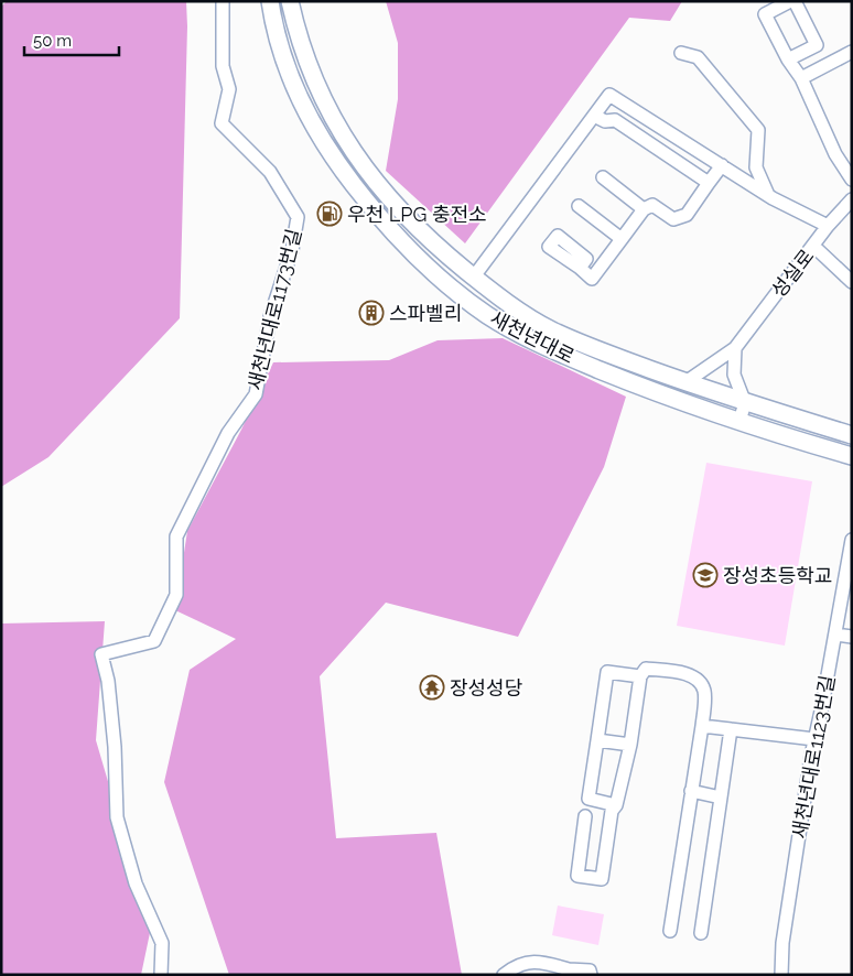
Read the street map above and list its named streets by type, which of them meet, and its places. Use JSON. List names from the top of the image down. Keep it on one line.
{"streets":{"main road":["새천년대로"],"street":["성실로","새천년대로1173번길","새천년대로1123번길"]},"crossings":[["성실로","새천년대로"]],"places":{"fuel station":["우천 LPG 충전소"],"building":["스파벨리"],"school or university":["장성초등학교"],"temple":["장성성당"]},"scale_bar":"50 m"}
